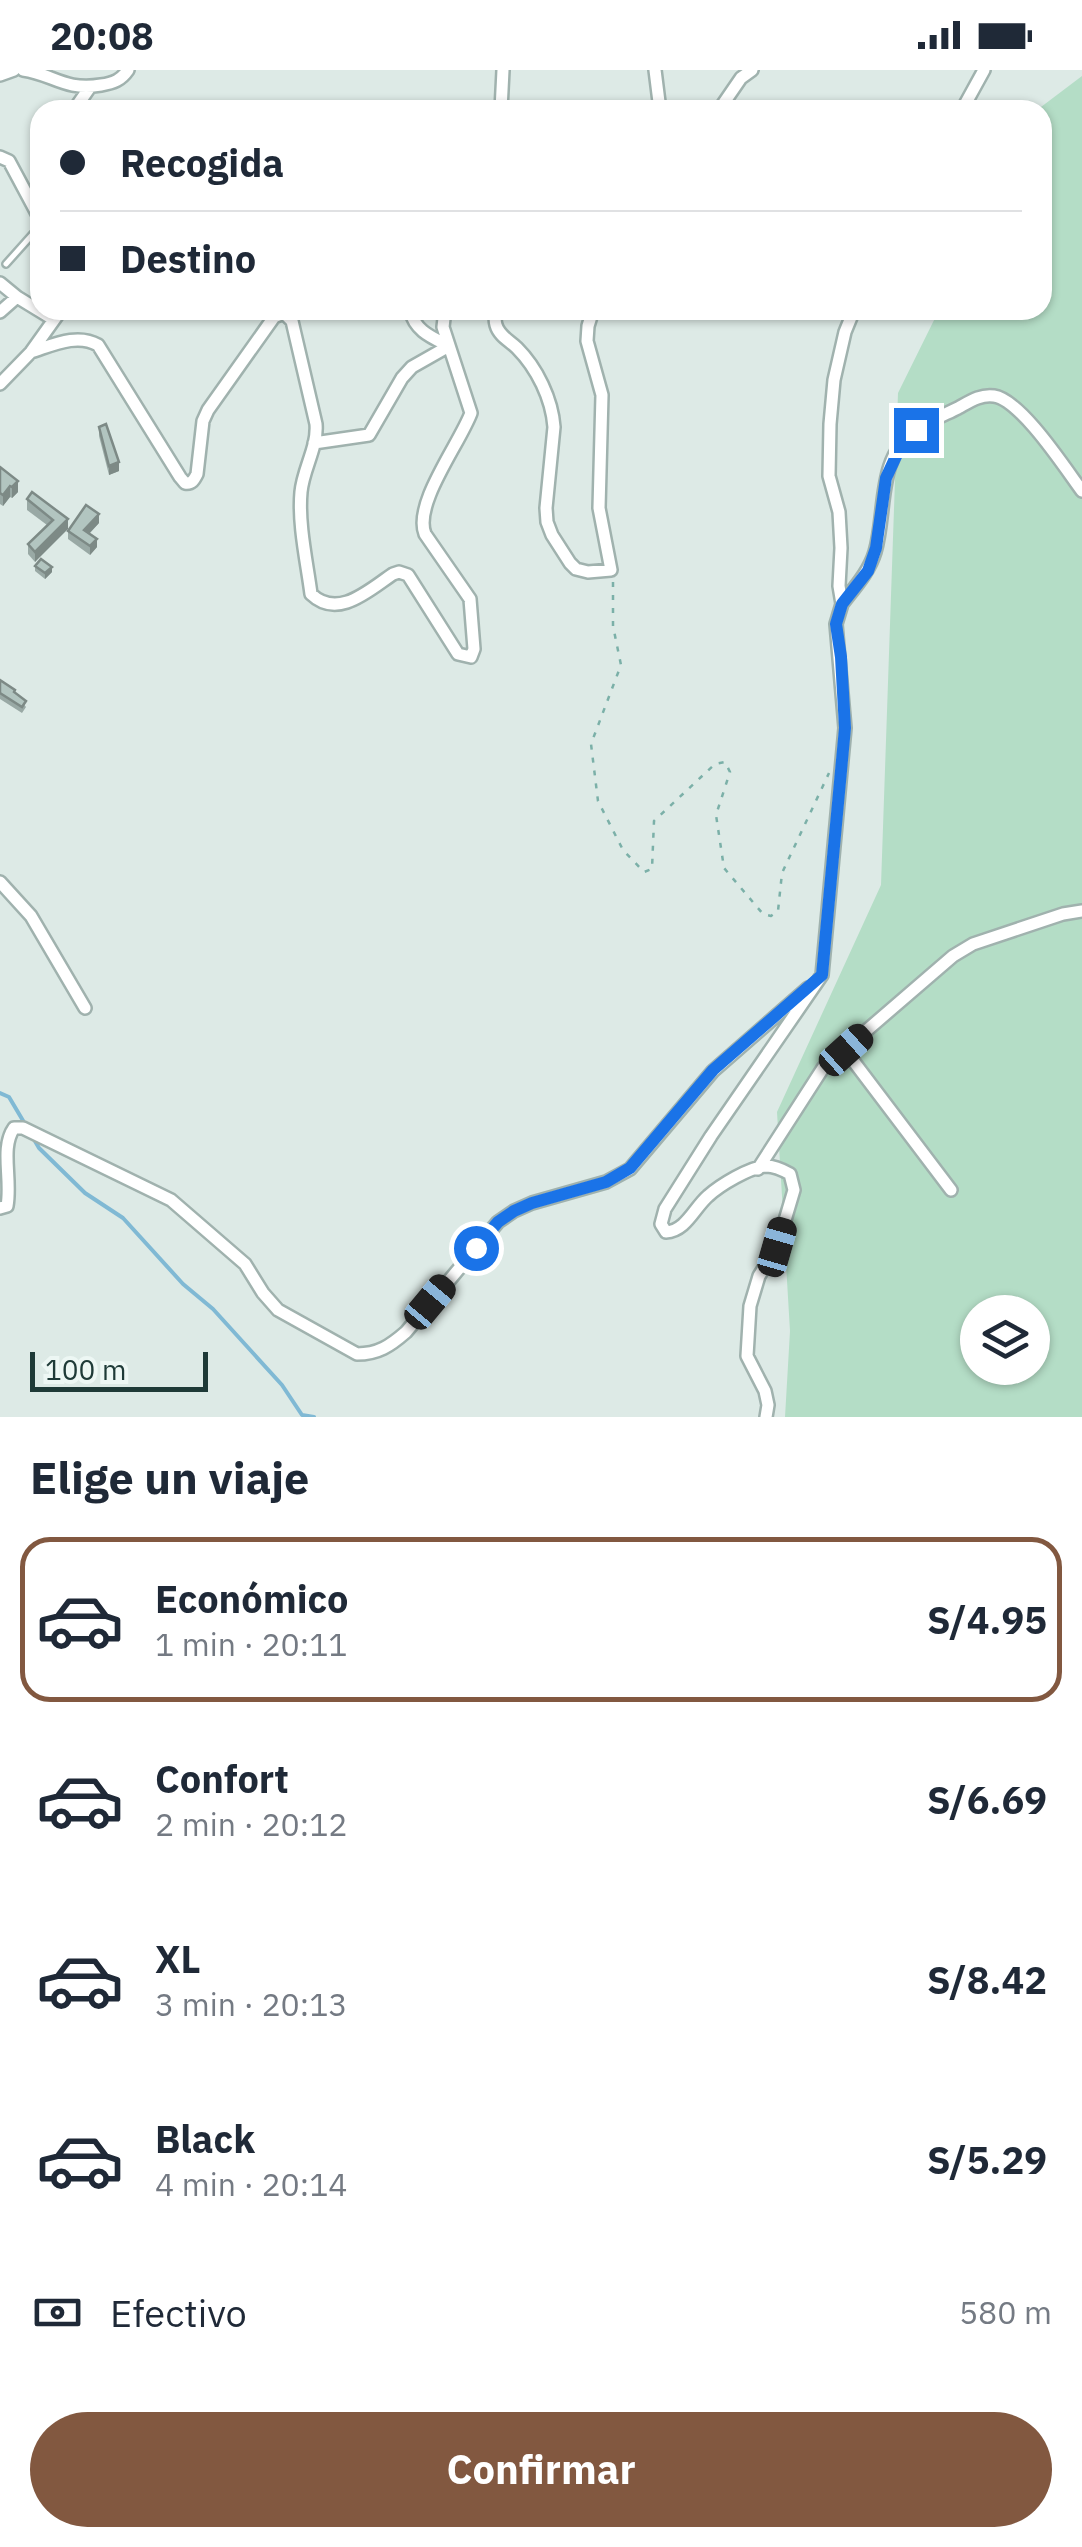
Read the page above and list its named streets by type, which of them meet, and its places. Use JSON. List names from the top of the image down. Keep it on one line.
{"scale_bar":"100 m","page":{"status":"20:08","banner":["Recogida","Destino"],"scale":"100 m","heading":"Elige un viaje","list":[{"name":"Económico","note":"1 min · 20:11","value":"S/4.95"},{"name":"Confort","note":"2 min · 20:12","value":"S/6.69"},{"name":"XL","note":"3 min · 20:13","value":"S/8.42"},{"name":"Black","note":"4 min · 20:14","value":"S/5.29"}],"pay":["Efectivo","580 m"],"buttons":"Confirmar"}}
